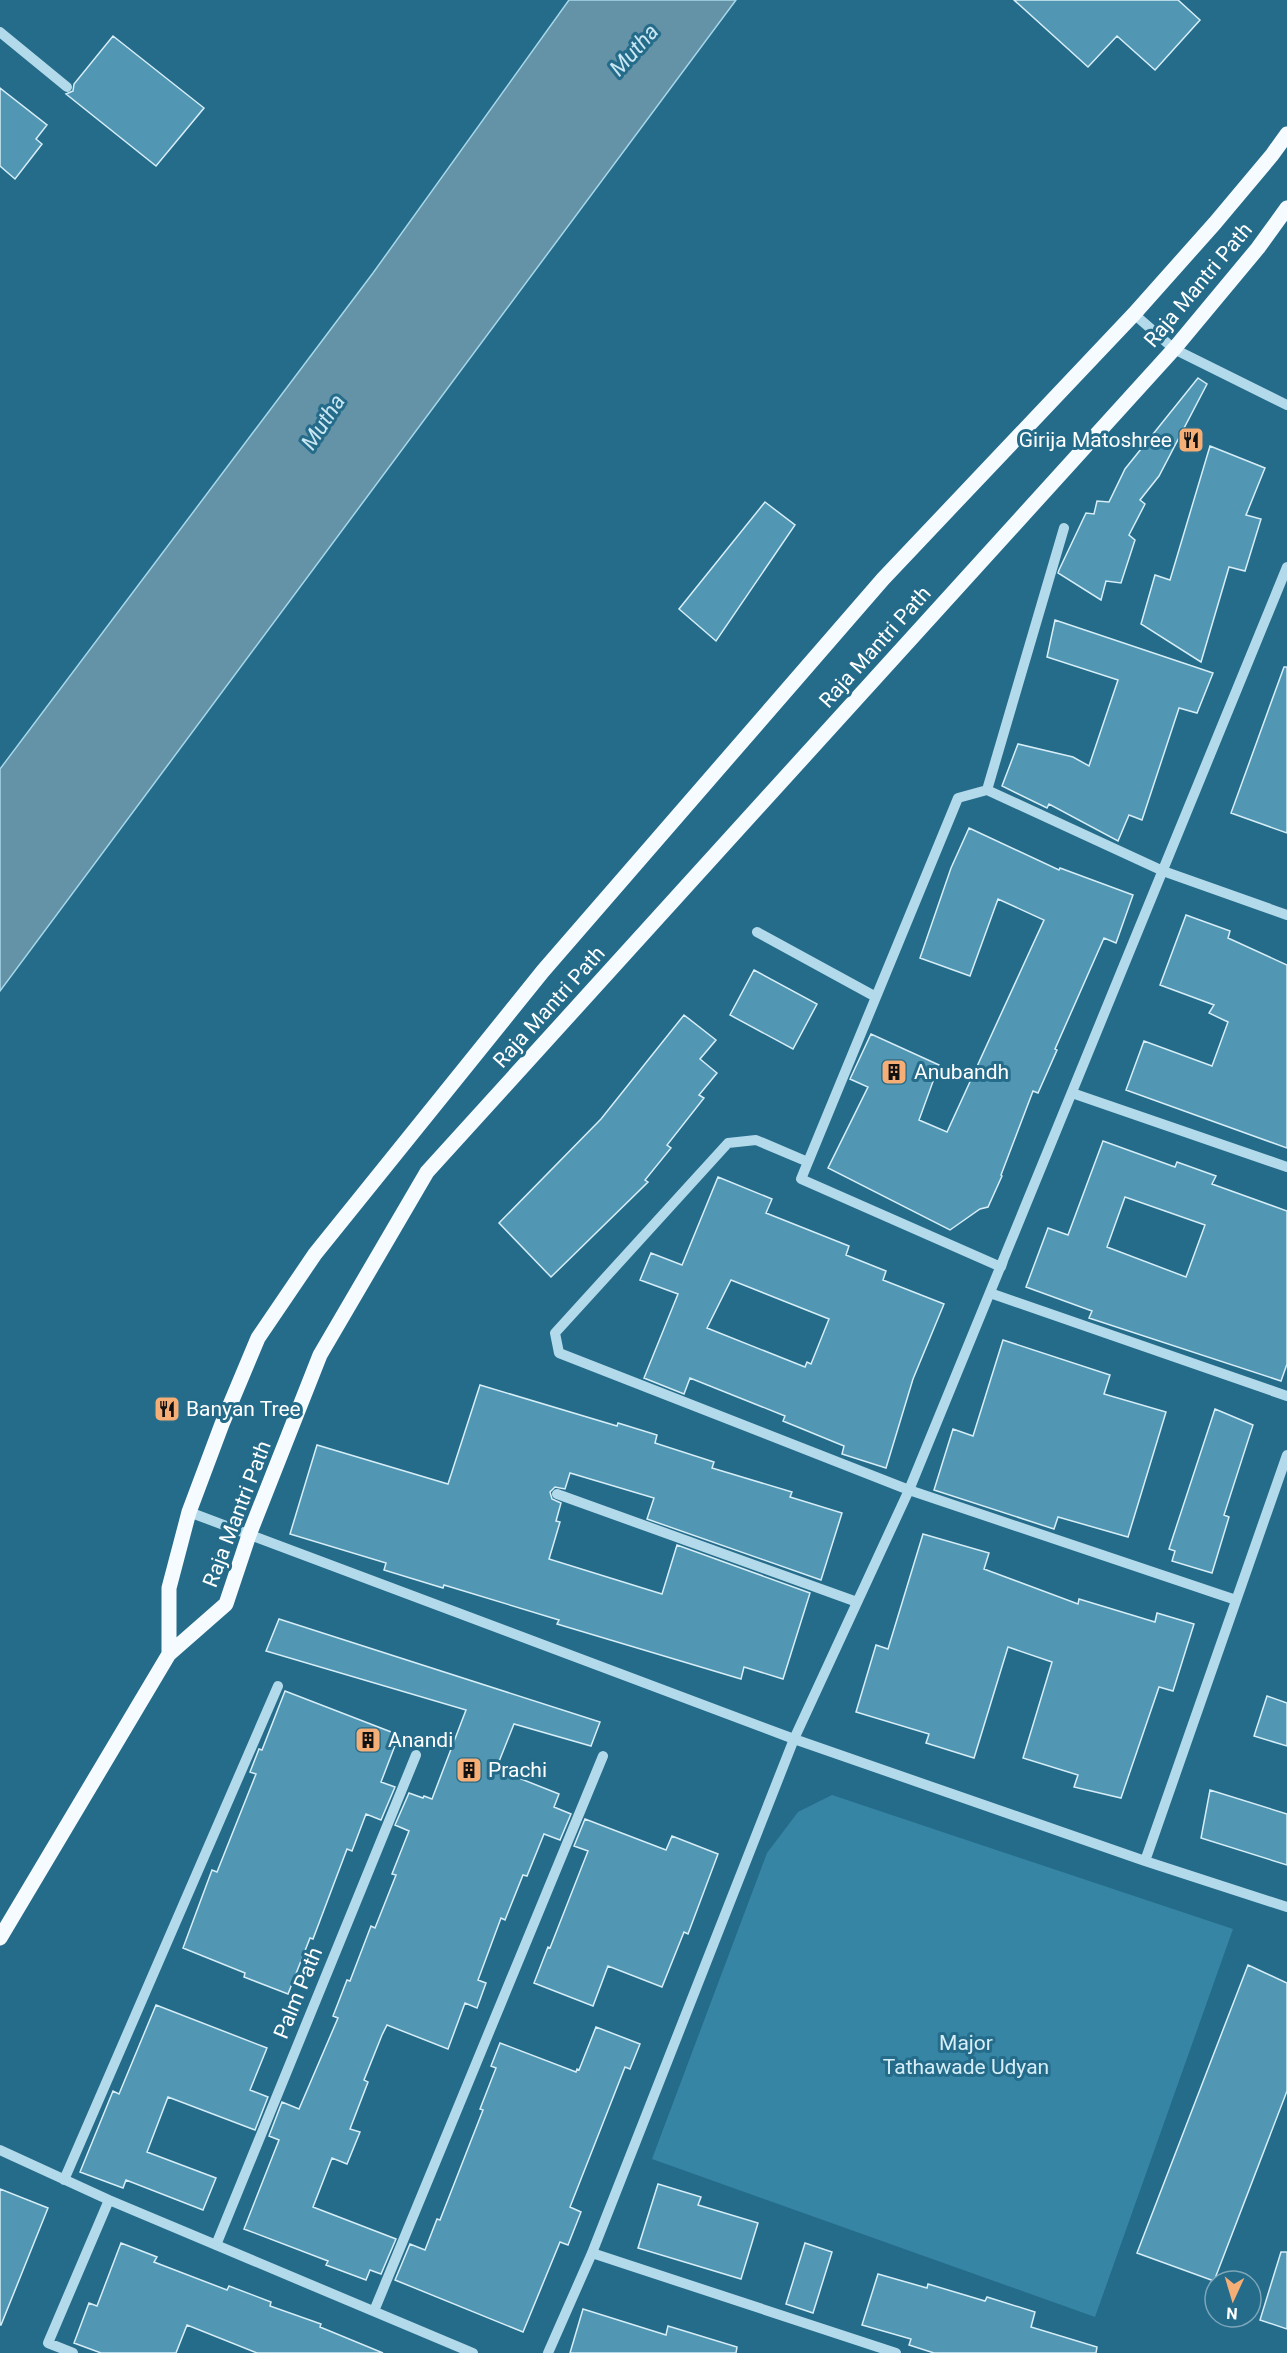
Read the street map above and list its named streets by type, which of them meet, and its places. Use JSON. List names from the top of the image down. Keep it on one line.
{"streets":{"main road":["Raja Mantri Path"],"street":["Palm Path"]},"water":["Mutha"],"parks":["Major Tathawade Udyan"],"places":{"restaurant":["Girija Matoshree","Banyan Tree"],"building":["Anubandh","Anandi","Prachi"]},"north":"bottom"}
